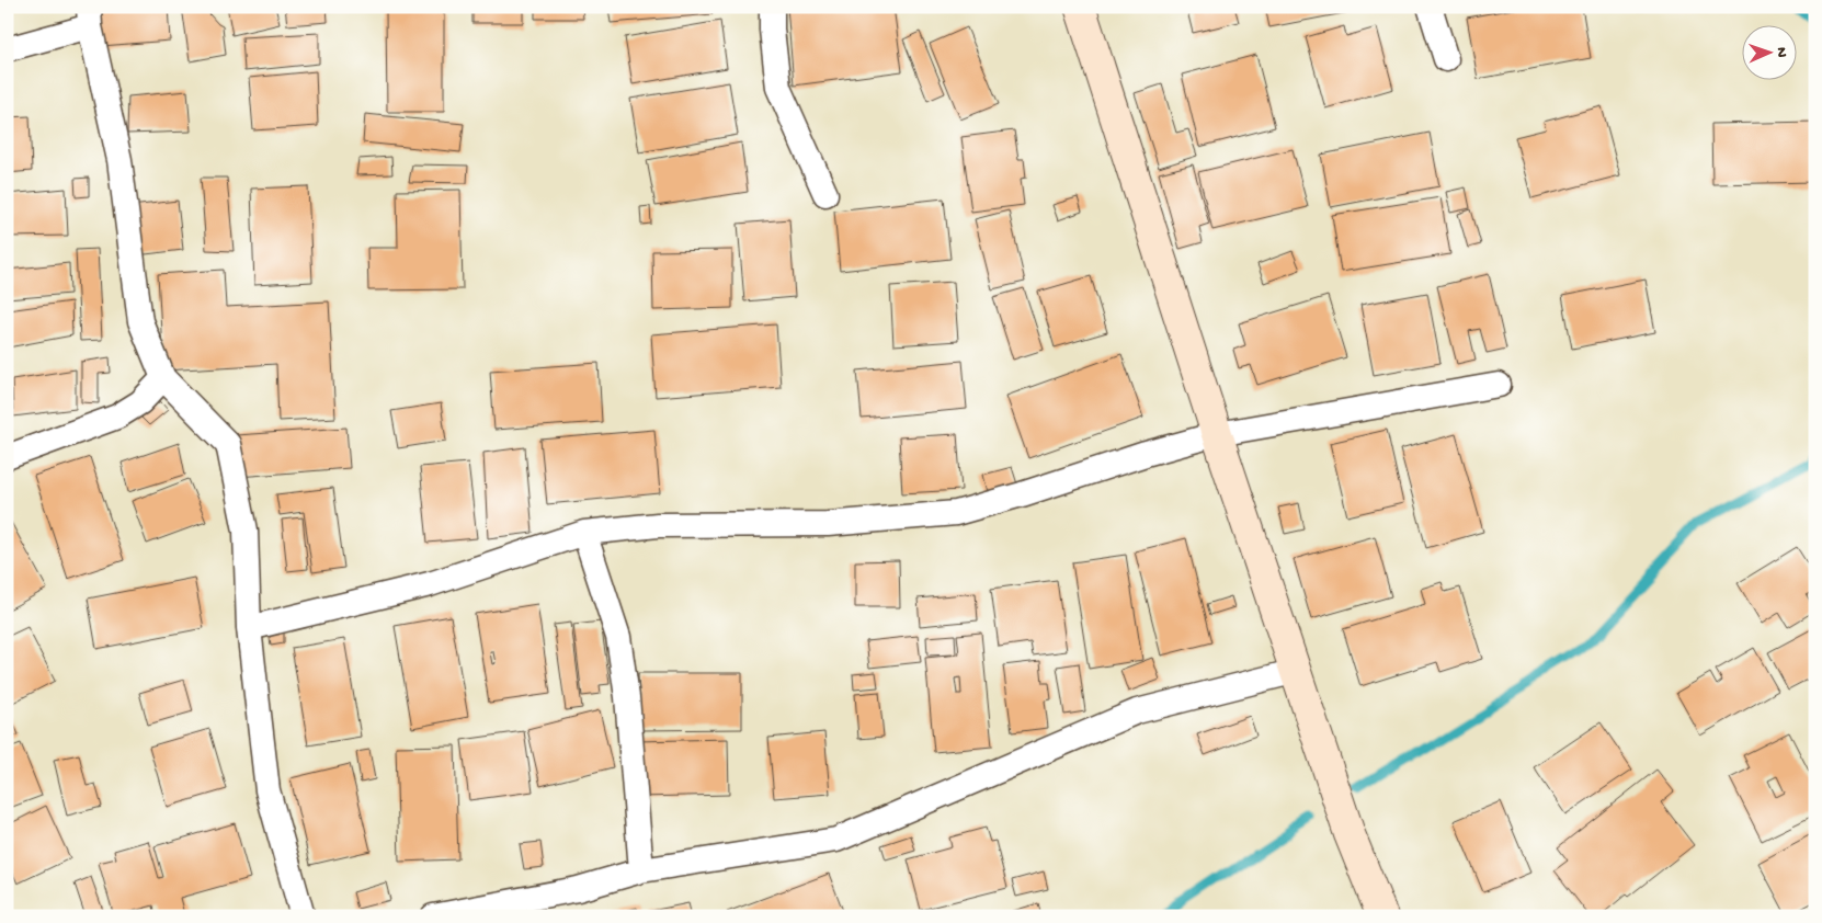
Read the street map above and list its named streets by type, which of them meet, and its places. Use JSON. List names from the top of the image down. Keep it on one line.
{"north":"right"}
